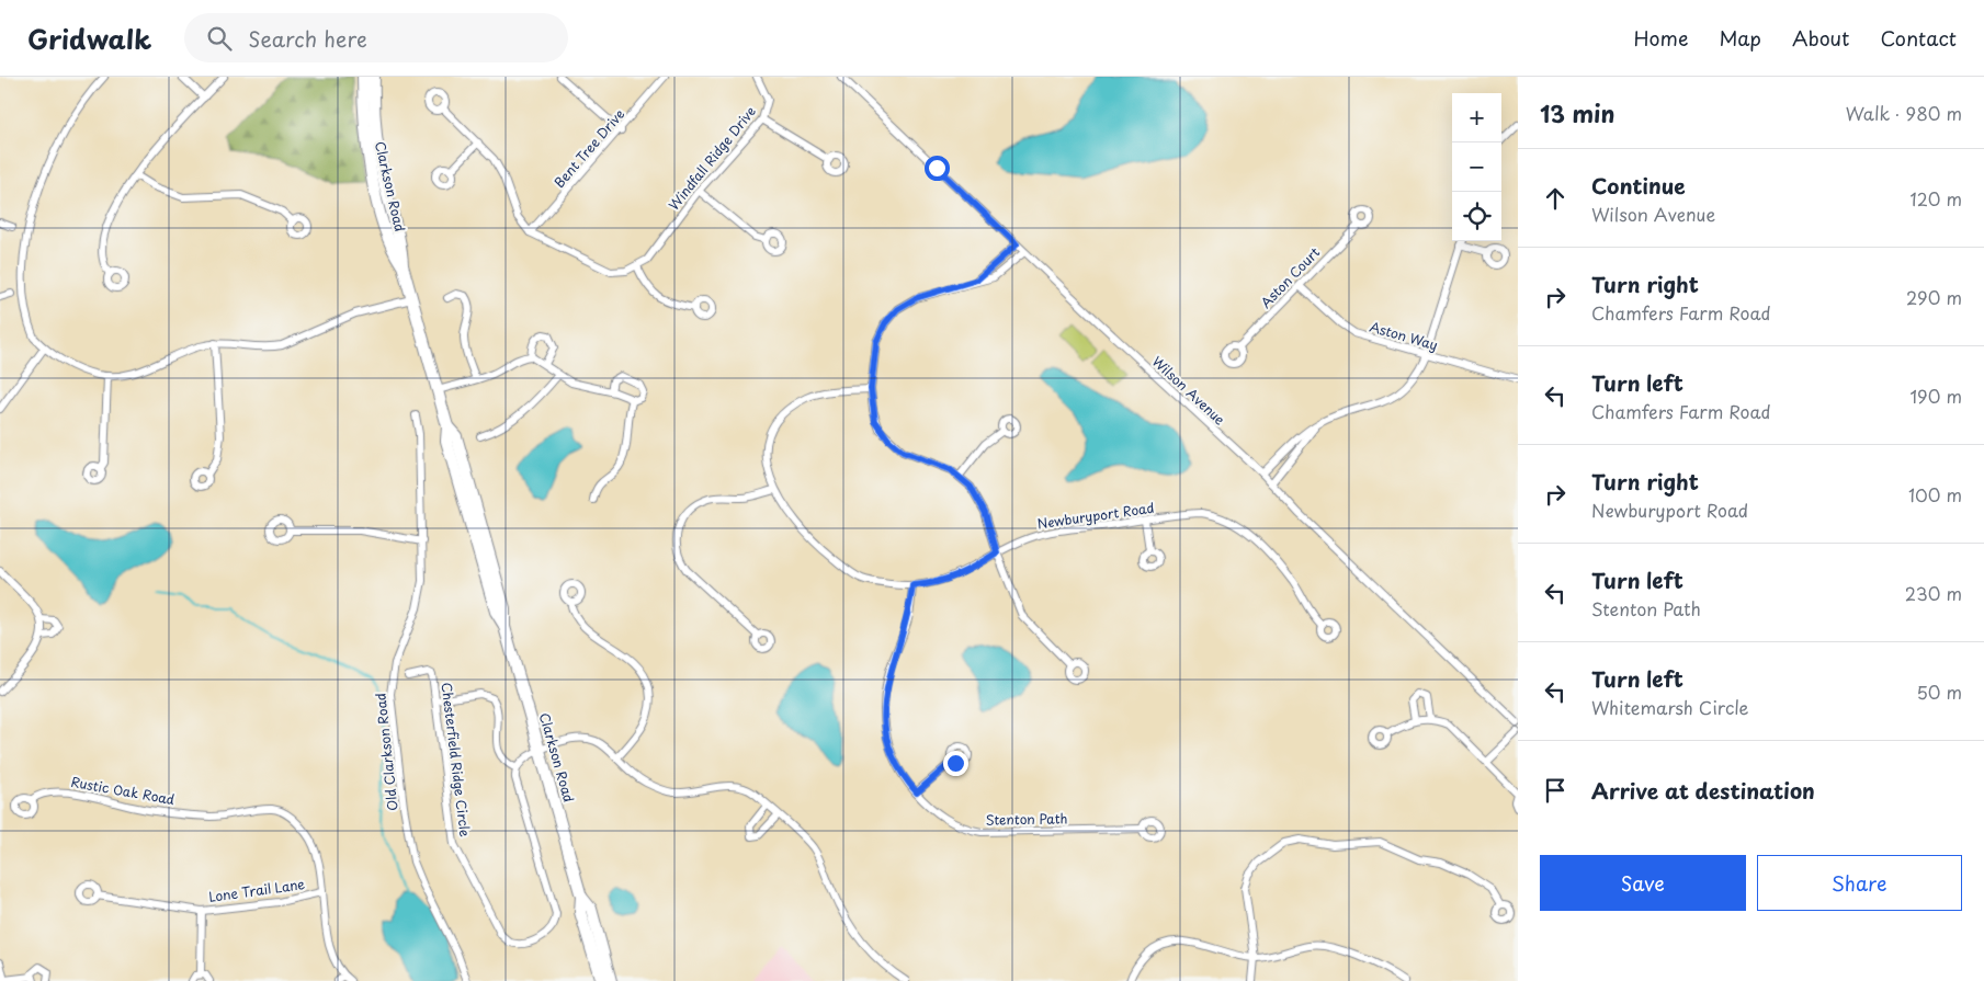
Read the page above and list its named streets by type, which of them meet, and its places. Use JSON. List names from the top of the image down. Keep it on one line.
{"streets":{"main road":["Clarkson Road"],"street":["Bent Tree Drive","Windfall Ridge Drive","Aston Court","Aston Way","Wilson Avenue","Newburyport Road","Old Clarkson Road","Chesterfield Ridge Circle","Rustic Oak Road","Stenton Path","Lone Trail Lane"]},"crossings":[["Aston Court","Aston Way"],["Newburyport Road","Stenton Path"],["Rustic Oak Road","Lone Trail Lane"]],"page":{"header":"Gridwalk","search":"Search here","nav":["Home","Map","About","Contact"],"heading":["13 min","Walk · 980 m"],"map_buttons":["+","−"],"list":[["Continue","Wilson Avenue","120 m"],["Turn right","Chamfers Farm Road","290 m"],["Turn left","Chamfers Farm Road","190 m"],["Turn right","Newburyport Road","100 m"],["Turn left","Stenton Path","230 m"],["Turn left","Whitemarsh Circle","50 m"],"Arrive at destination"],"buttons":["Save","Share"]}}
